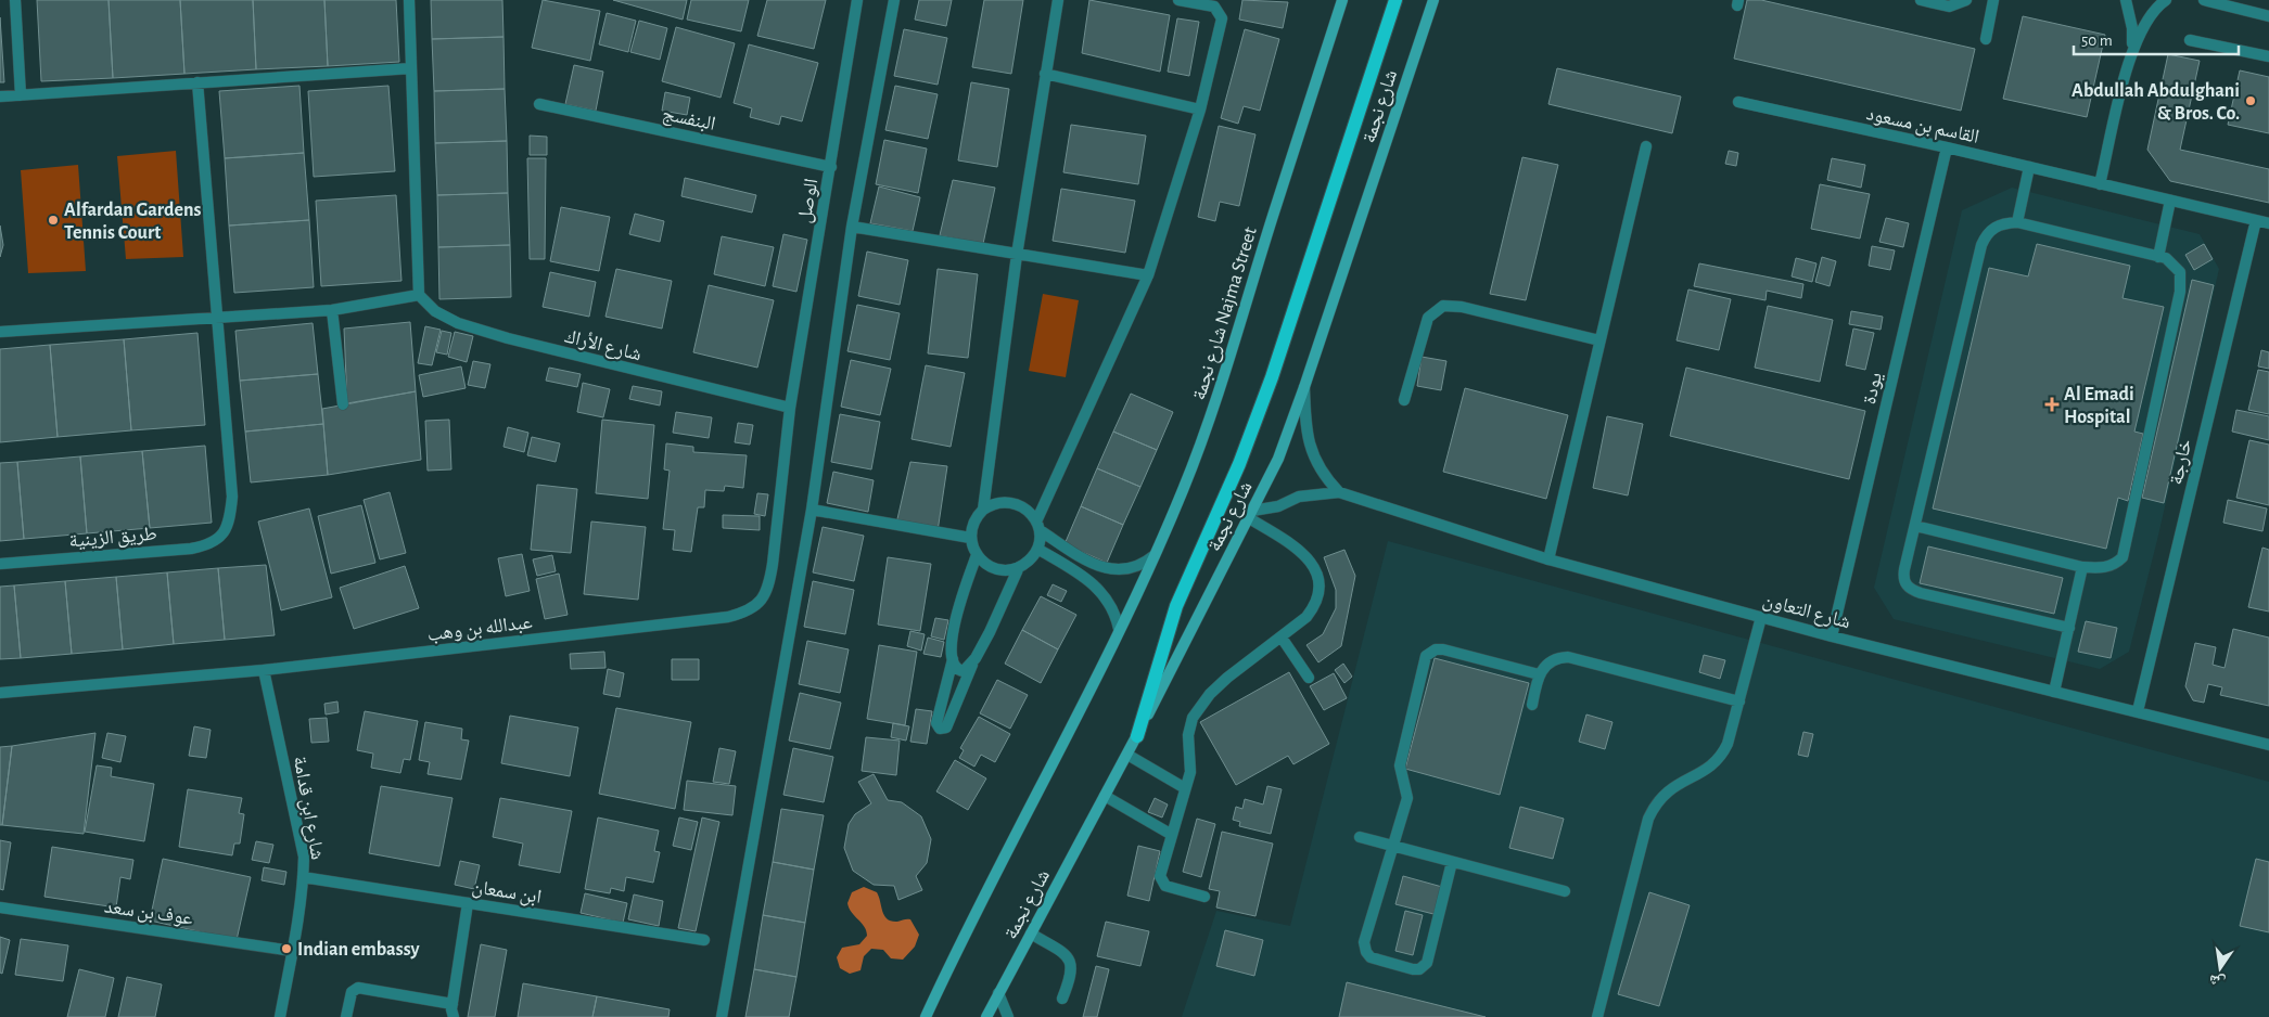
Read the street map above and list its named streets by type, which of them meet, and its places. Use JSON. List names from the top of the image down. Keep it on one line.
{"streets":{"main road":["شارع نجمة","شارع نجمة Najma Street"],"street":["البنفسج","القاسم بن مسعود","الوصل","شارع الأراك","يودة","خارجة","طريق الزينية","شارع التعاون","عبدالله بن وهب","شارع ابن قدامة","ابن سمعان","عوف بن سعد"]},"crossings":[["شارع نجمة","شارع التعاون"],["البنفسج","الوصل"],["القاسم بن مسعود","يودة"],["القاسم بن مسعود","خارجة"],["الوصل","شارع الأراك"],["الوصل","عبدالله بن وهب"],["شارع الأراك","عبدالله بن وهب"],["يودة","شارع التعاون"],["خارجة","شارع التعاون"],["عبدالله بن وهب","شارع ابن قدامة"],["شارع ابن قدامة","ابن سمعان"],["شارع ابن قدامة","عوف بن سعد"]],"places":{"other":["Abdullah Abdulghani & Bros. Co.","Alfardan Gardens Tennis Court","Indian embassy"],"health":["Al Emadi Hospital"]},"scale_bar":"50 m","north":"bottom"}
